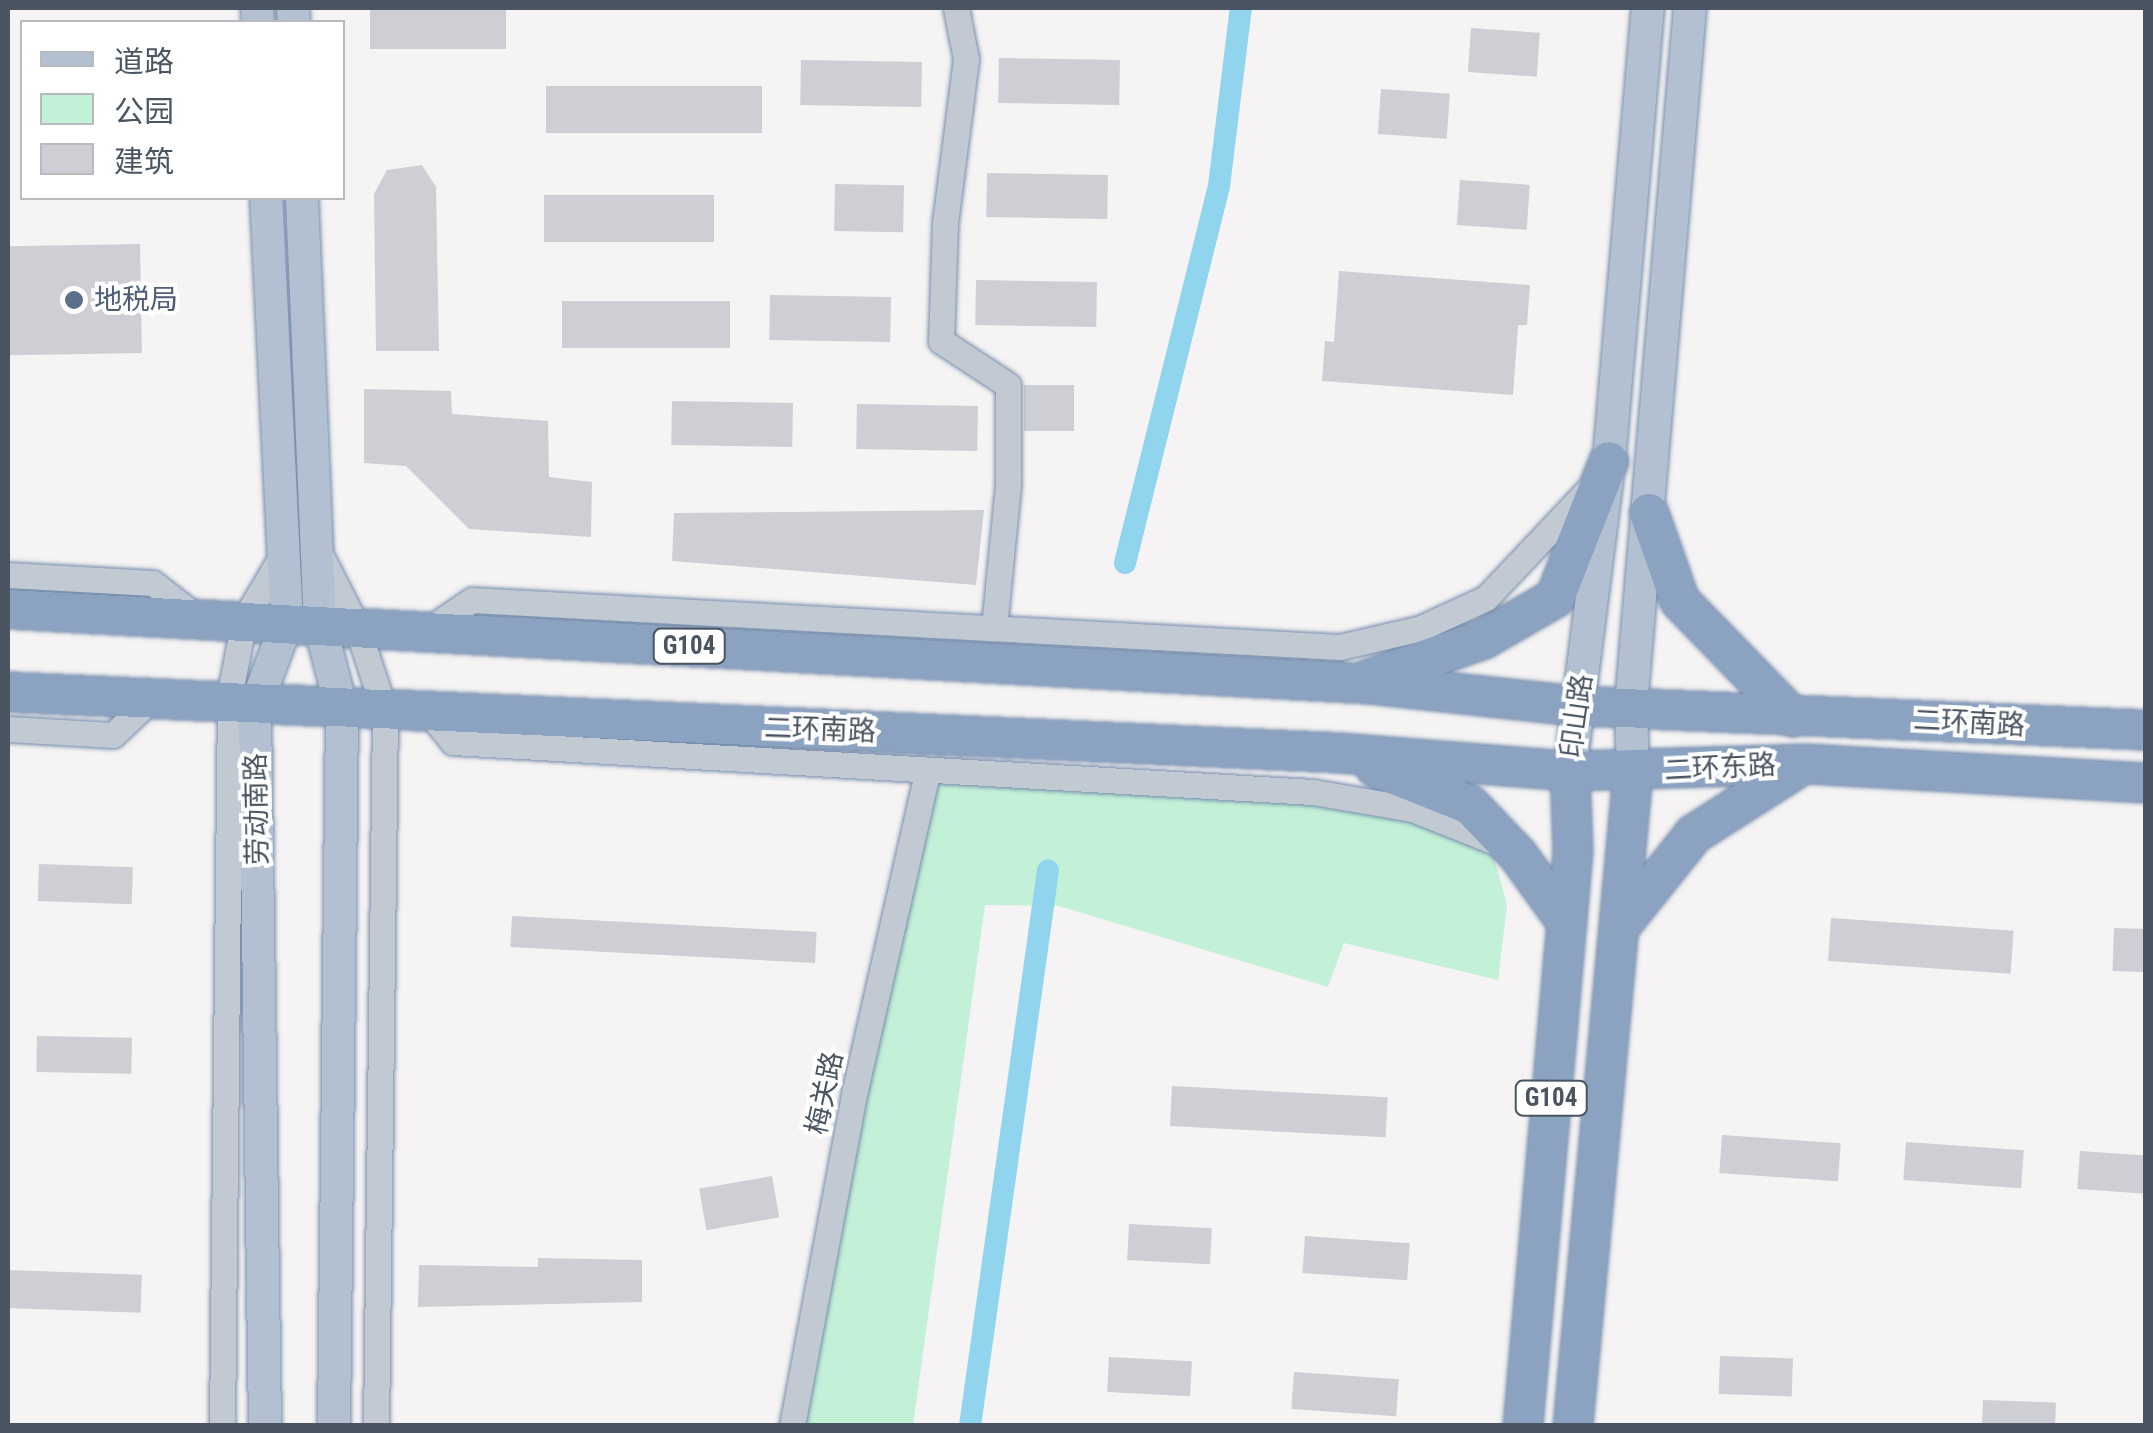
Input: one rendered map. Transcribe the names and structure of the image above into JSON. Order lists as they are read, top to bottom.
{
  "streets": {
    "highway": [
      "G104",
      "印山路",
      "二环南路",
      "二环东路"
    ],
    "main road": ["劳动南路"],
    "street": ["梅关路"]
  },
  "crossings": [
    ["G104", "印山路"],
    ["G104", "二环东路"],
    ["G104", "劳动南路"],
    ["印山路", "二环南路"],
    ["印山路", "二环东路"],
    ["二环南路", "二环东路"],
    ["二环南路", "劳动南路"]
  ],
  "places": ["地税局"],
  "legend": ["道路", "公园", "建筑"]
}
